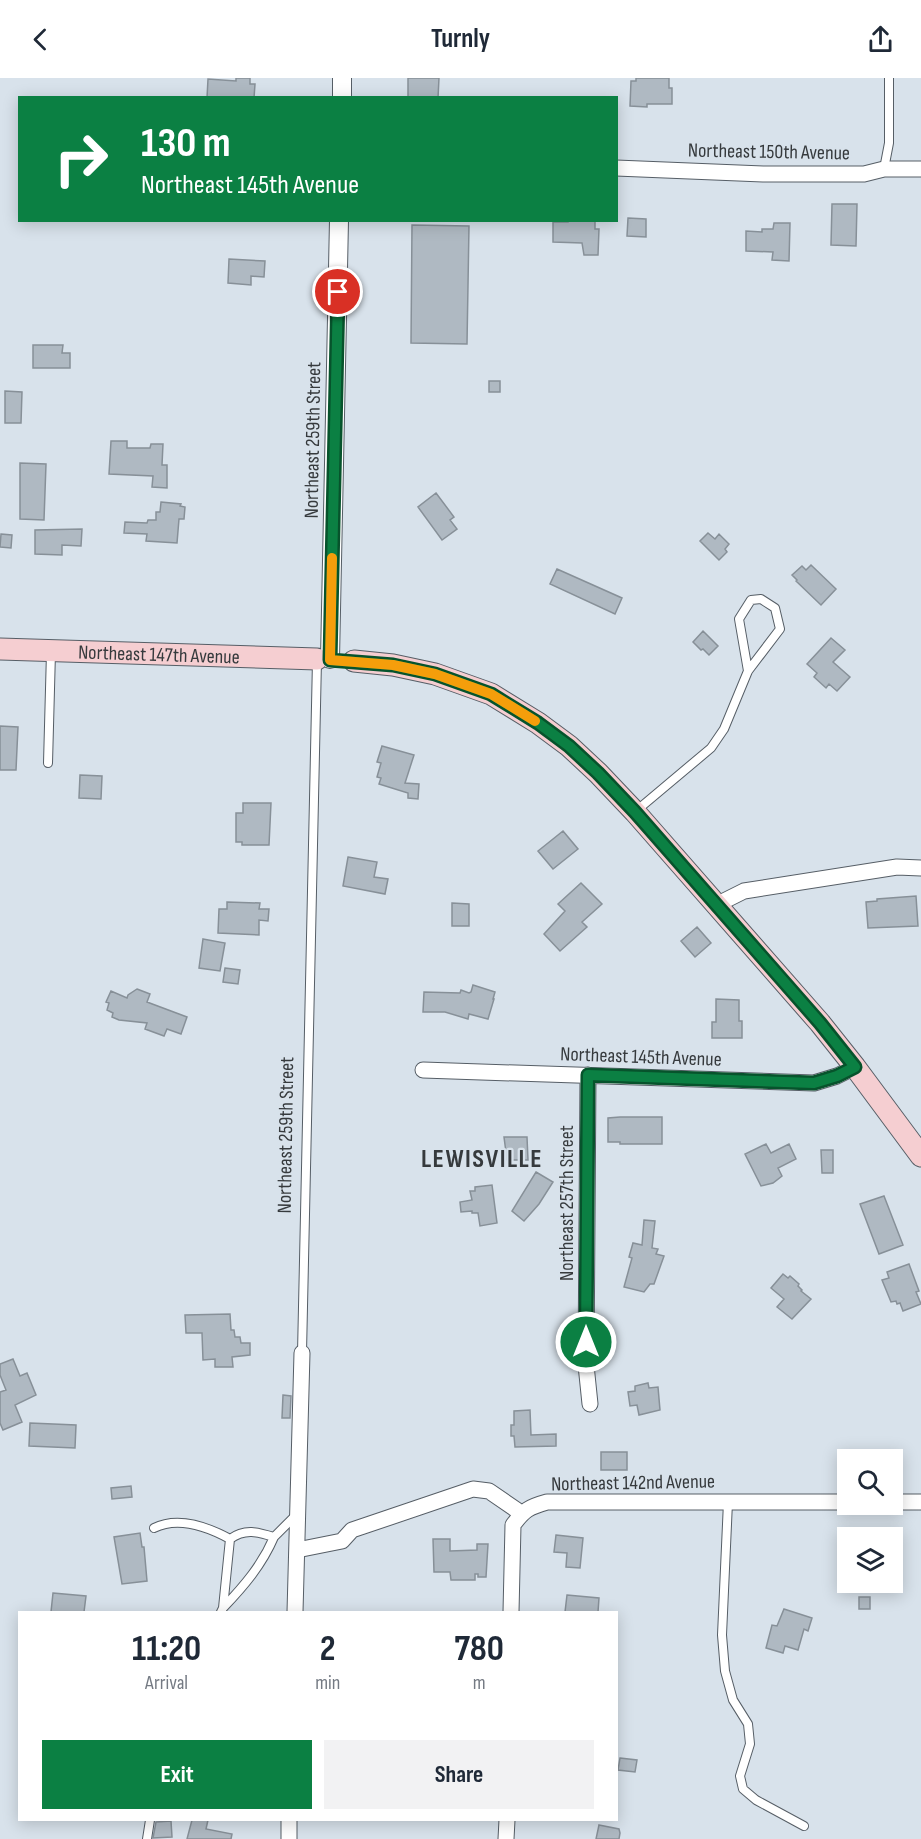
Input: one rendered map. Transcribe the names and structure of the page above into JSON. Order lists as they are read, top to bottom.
{
  "streets": {
    "main road": ["Northeast 147th Avenue"],
    "street": [
      "Northeast 150th Avenue",
      "Northeast 259th Street",
      "Northeast 145th Avenue",
      "Northeast 257th Street",
      "Northeast 142nd Avenue"
    ]
  },
  "crossings": [
    ["Northeast 259th Street", "Northeast 147th Avenue"],
    ["Northeast 145th Avenue", "Northeast 257th Street"]
  ],
  "districts": ["LEWISVILLE"],
  "page": {
    "header": "Turnly",
    "turn": ["130 m", "Northeast 145th Avenue"],
    "eta": [
      "11:20",
      "Arrival",
      "2",
      "min",
      "780",
      "m"
    ],
    "buttons": ["Exit", "Share"]
  }
}
